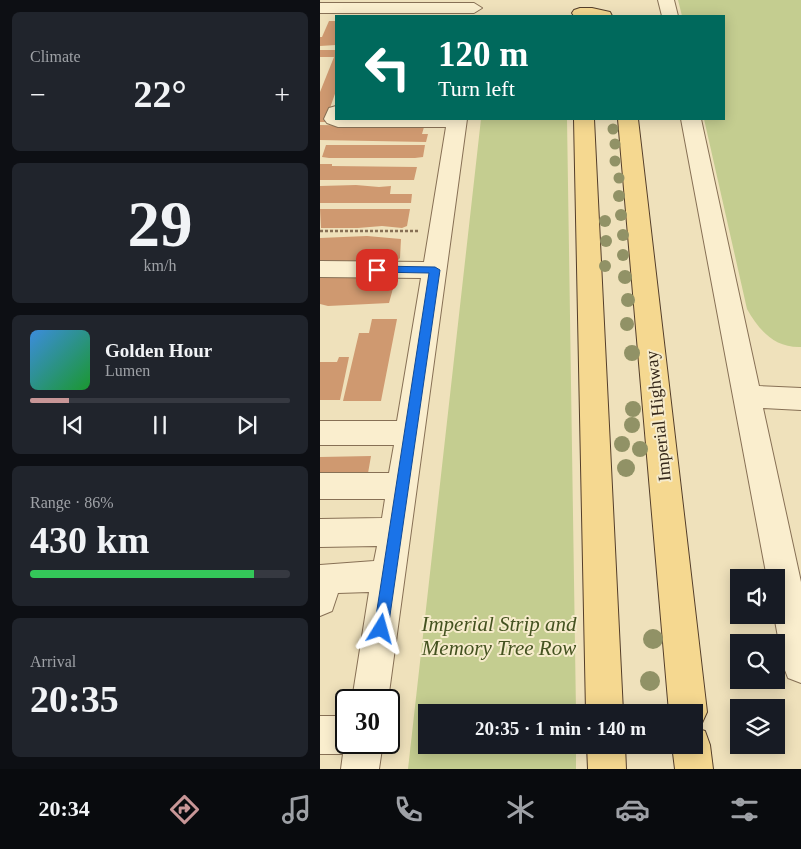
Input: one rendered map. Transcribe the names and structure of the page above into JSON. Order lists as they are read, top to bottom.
{
  "streets": {
    "main road": ["Imperial Highway"]
  },
  "parks": ["Imperial Strip and Memory Tree Row"],
  "page": {
    "tile": [
      "Climate",
      ["29", "km/h"],
      ["Range · 86%", "430 km"],
      ["Arrival", "20:35"]
    ],
    "turn": ["120 m", "Turn left"],
    "heat": ["−", "22°", "+"],
    "song": ["Golden Hour", "Lumen"],
    "limit": "30",
    "trip": "20:35 · 1 min · 140 m",
    "tabs": "20:34"
  }
}
